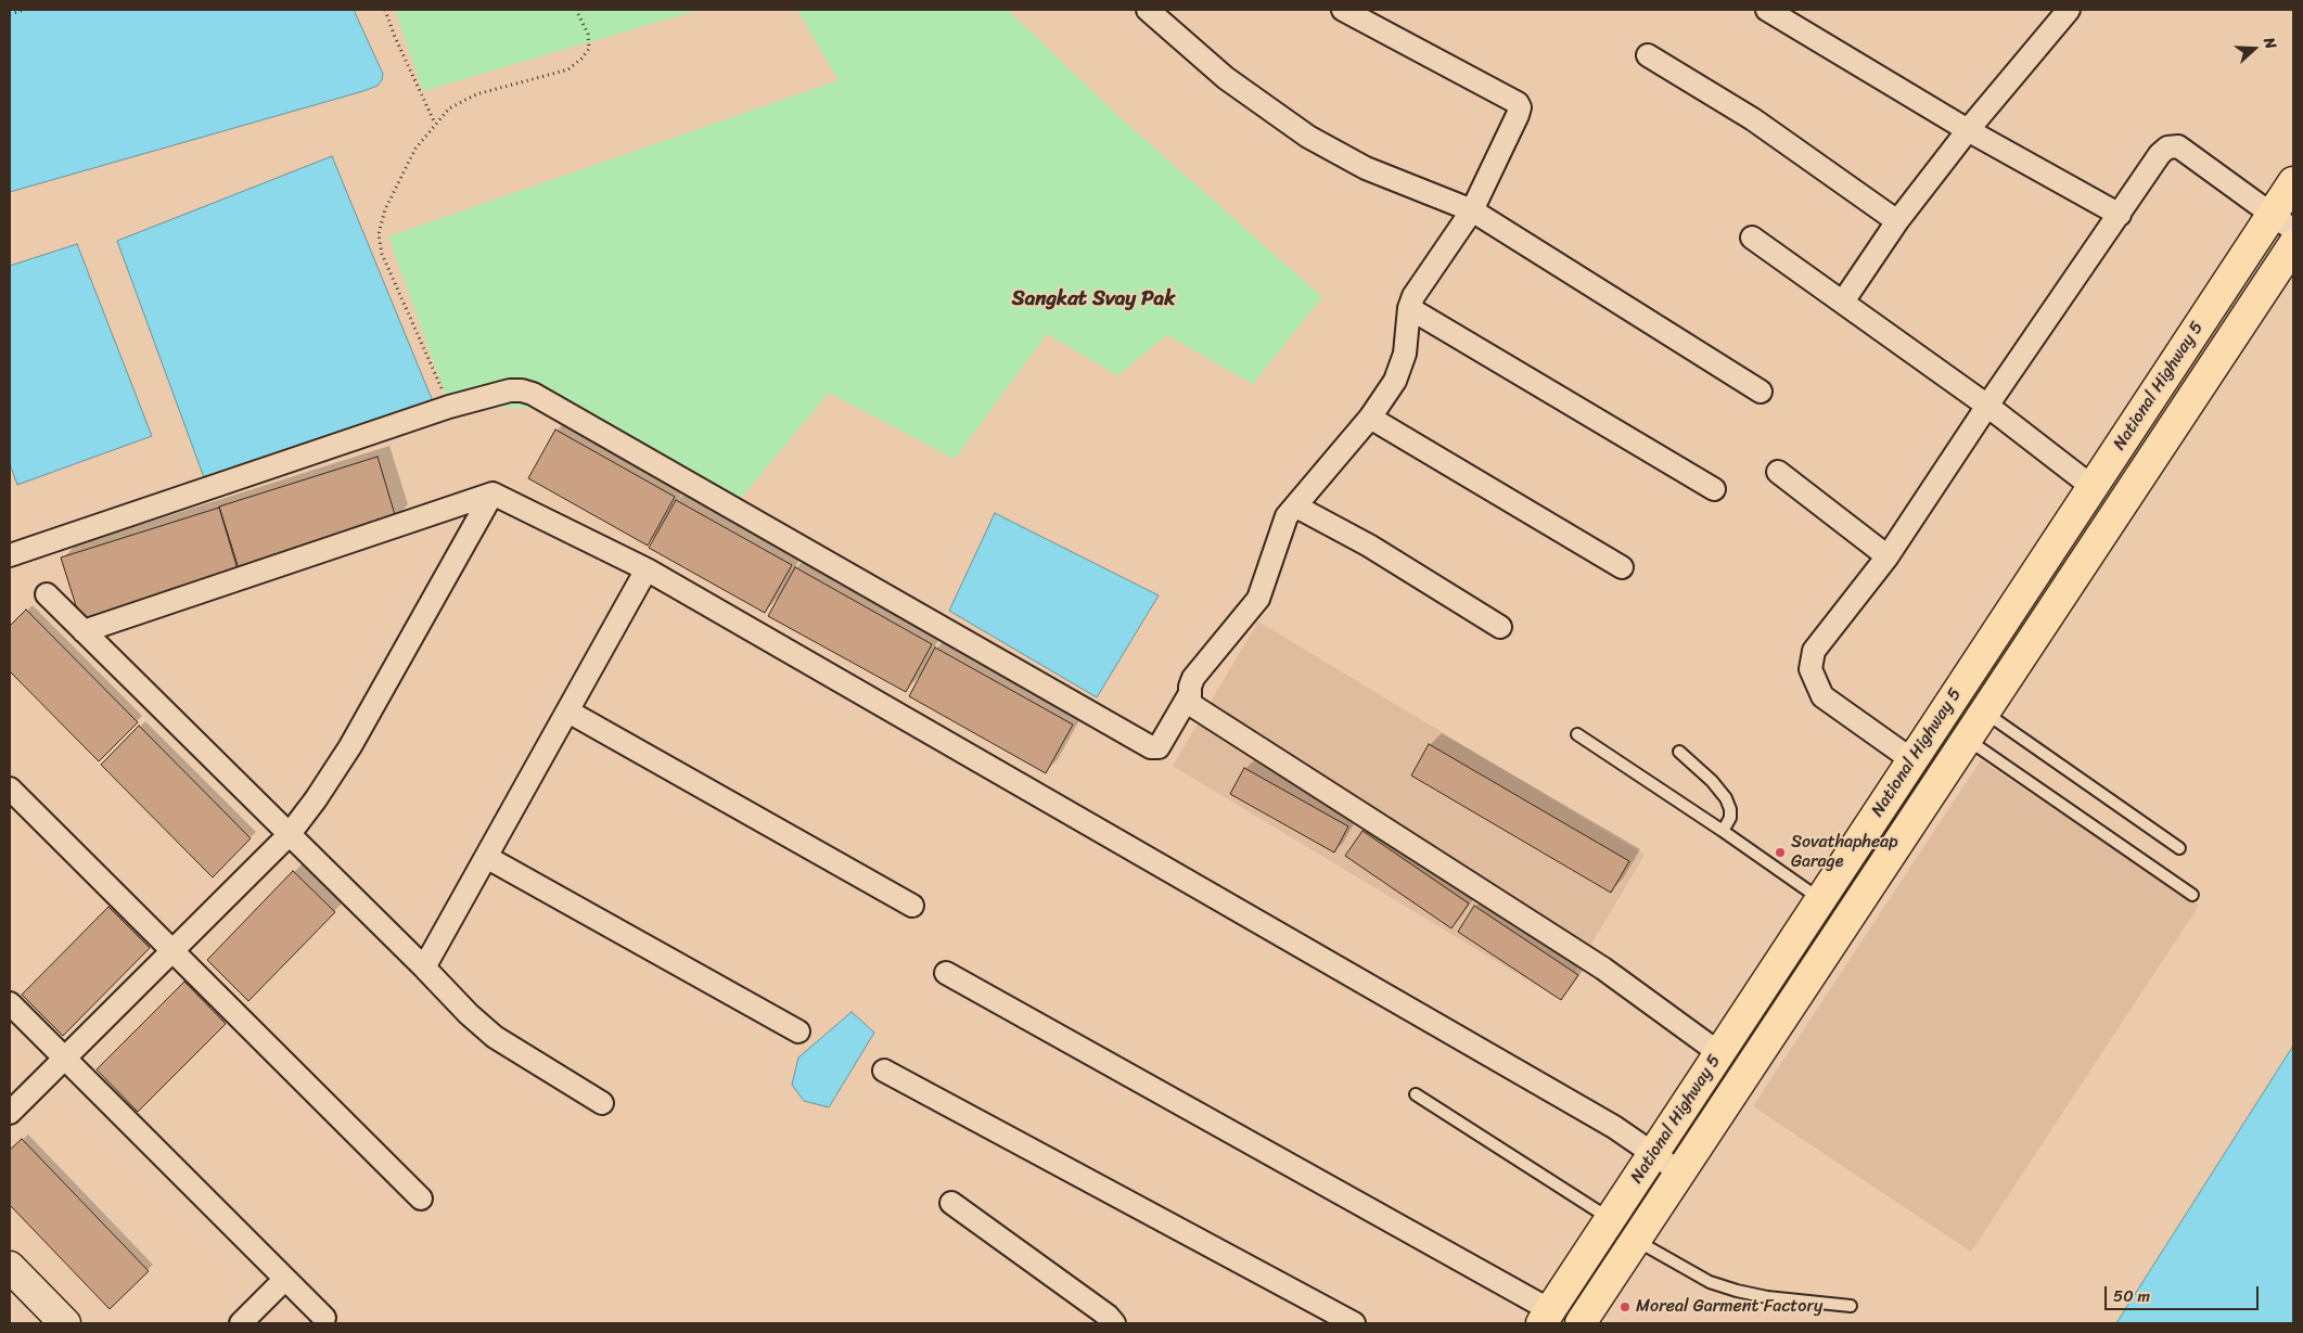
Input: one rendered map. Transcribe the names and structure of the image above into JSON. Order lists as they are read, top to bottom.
{
  "streets": {
    "highway": ["National Highway 5"]
  },
  "districts": ["Sangkat Svay Pak"],
  "places": ["Sovathapheap Garage", "Moreal Garment Factory"],
  "scale_bar": "50 m",
  "north": "right"
}
